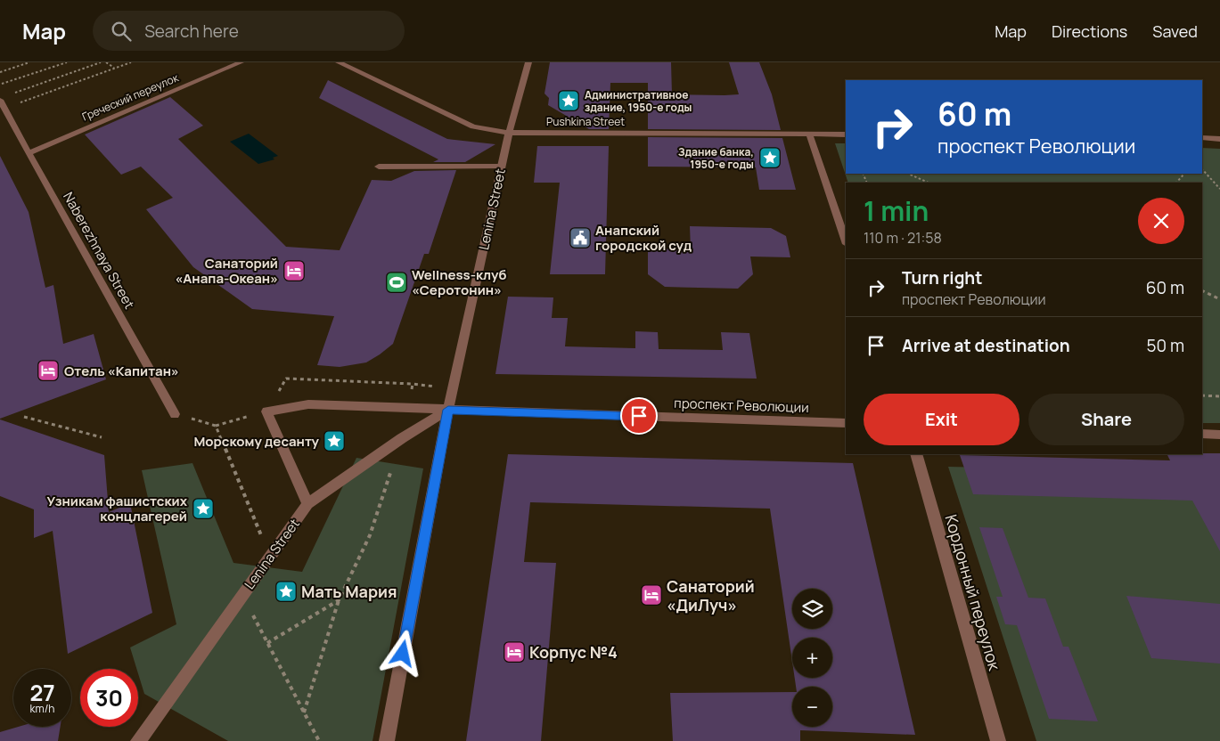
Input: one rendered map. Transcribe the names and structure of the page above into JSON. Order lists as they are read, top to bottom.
{
  "streets": {
    "street": [
      "Греческий переулок",
      "Pushkina Street",
      "Lenina Street",
      "Naberezhnaya Street",
      "проспект Революции",
      "Кордонный переулок"
    ]
  },
  "crossings": [
    ["Греческий переулок", "Naberezhnaya Street"],
    ["Pushkina Street", "Lenina Street"],
    ["Lenina Street", "проспект Революции"]
  ],
  "places": {
    "place": [
      "Административное здание, 1950-е годы",
      "Здание банка, 1950-е годы",
      "Морскому десанту",
      "Узникам фашистских концлагерей",
      "Мать Мария"
    ],
    "public building": ["Анапский городской суд"],
    "hotel": [
      "Санаторий «Анапа-Океан»",
      "Отель «Капитан»",
      "Санаторий «ДиЛуч»",
      "Корпус №4"
    ],
    "sports": ["Wellness-клуб «Серотонин»"]
  },
  "page": {
    "header": "Map",
    "search": "Search here",
    "nav": ["Map", "Directions", "Saved"],
    "turn": ["60 m", "проспект Революции"],
    "heading": ["1 min", "110 m · 21:58"],
    "list": [
      {
        "name": "Turn right",
        "note": "проспект Революции",
        "value": "60 m"
      },
      {
        "name": "Arrive at destination",
        "value": "50 m"
      }
    ],
    "buttons": ["Exit", "Share"],
    "map_buttons": ["+", "−"],
    "speed": "27 km/h",
    "limit": "30"
  }
}
